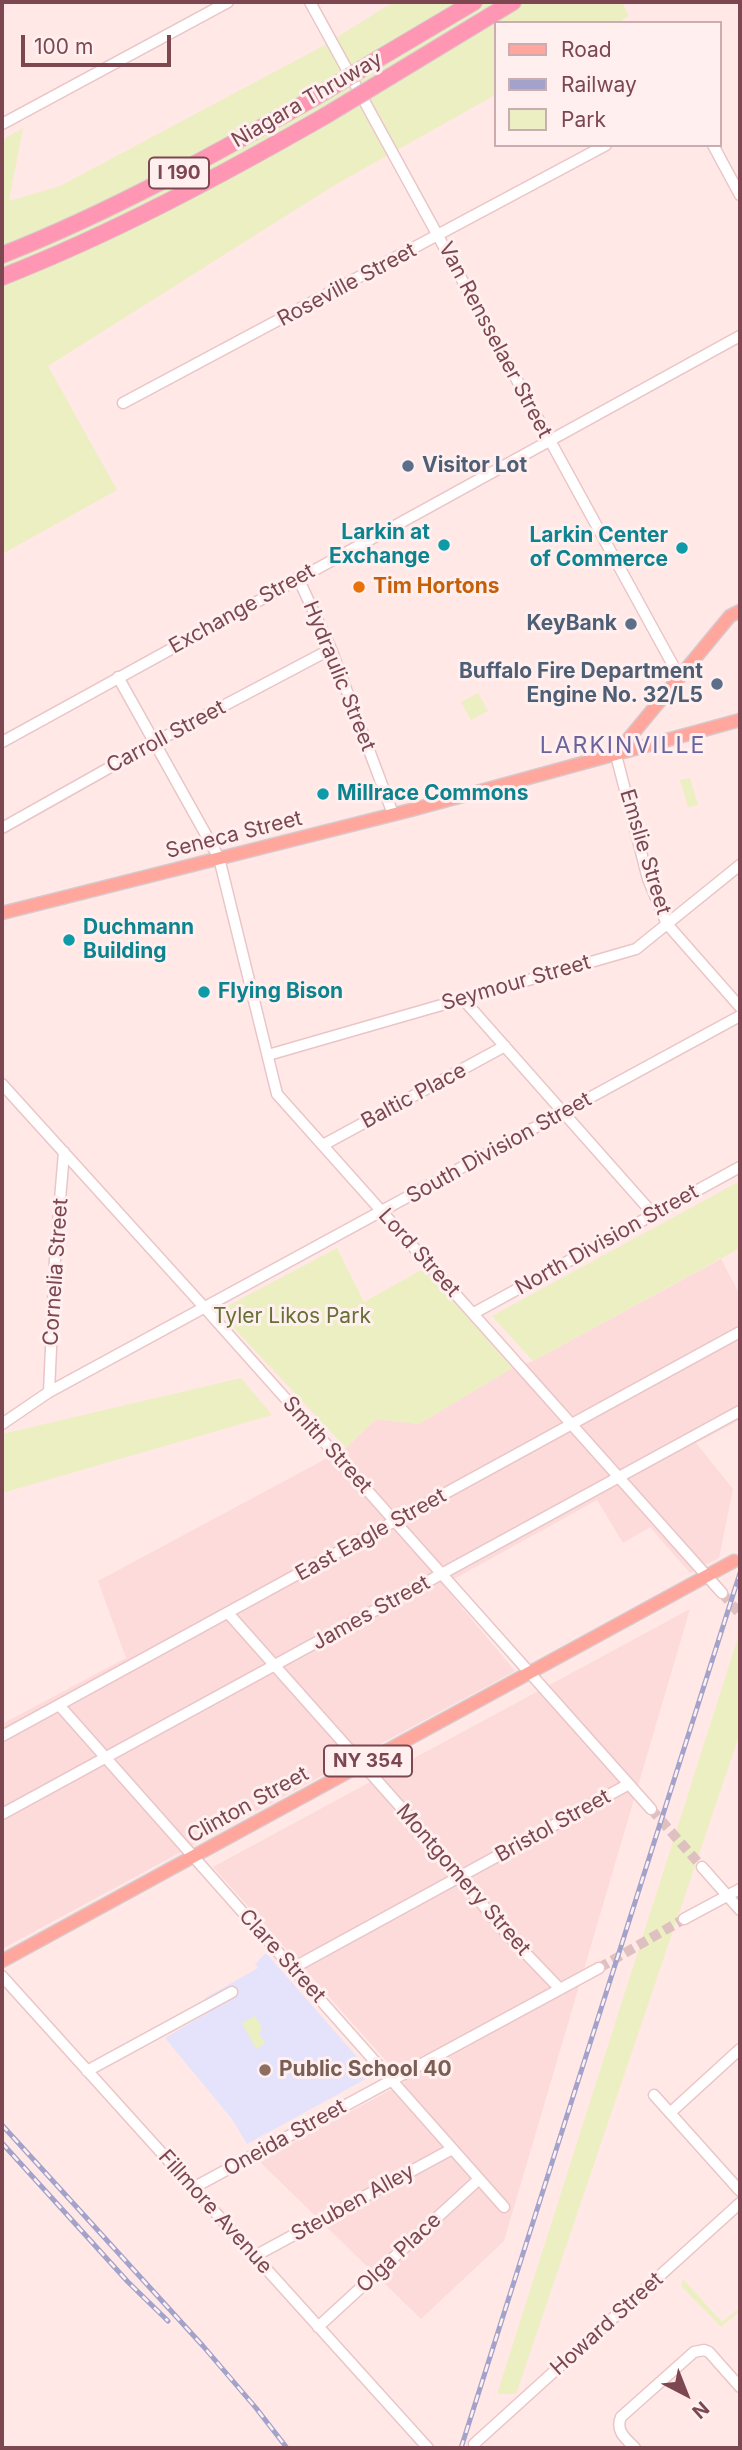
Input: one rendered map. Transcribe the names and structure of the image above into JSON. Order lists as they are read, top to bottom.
{
  "streets": {
    "highway": ["Niagara Thruway", "I 190"],
    "main road": ["Seneca Street", "NY 354", "Clinton Street"],
    "street": [
      "Roseville Street",
      "Van Rensselaer Street",
      "Exchange Street",
      "Hydraulic Street",
      "Carroll Street",
      "Emslie Street",
      "Seymour Street",
      "Baltic Place",
      "South Division Street",
      "North Division Street",
      "Lord Street",
      "Cornelia Street",
      "Smith Street",
      "East Eagle Street",
      "James Street",
      "Bristol Street",
      "Montgomery Street",
      "Clare Street",
      "Oneida Street",
      "Steuben Alley",
      "Fillmore Avenue",
      "Olga Place",
      "Howard Street"
    ]
  },
  "crossings": [
    ["Roseville Street", "Van Rensselaer Street"],
    ["Van Rensselaer Street", "Exchange Street"],
    ["Exchange Street", "Hydraulic Street"],
    ["Exchange Street", "Lord Street"],
    ["Hydraulic Street", "Carroll Street"],
    ["Hydraulic Street", "Seneca Street"],
    ["Carroll Street", "Lord Street"],
    ["Seneca Street", "Emslie Street"],
    ["Seneca Street", "Lord Street"],
    ["Emslie Street", "Seymour Street"],
    ["Seymour Street", "Lord Street"],
    ["Baltic Place", "Lord Street"],
    ["South Division Street", "Lord Street"],
    ["South Division Street", "Cornelia Street"],
    ["South Division Street", "Smith Street"],
    ["North Division Street", "Lord Street"],
    ["Lord Street", "East Eagle Street"],
    ["Lord Street", "James Street"],
    ["Lord Street", "Clinton Street"],
    ["Cornelia Street", "Smith Street"],
    ["Smith Street", "East Eagle Street"],
    ["Smith Street", "James Street"],
    ["Smith Street", "Clinton Street"],
    ["Smith Street", "Bristol Street"],
    ["East Eagle Street", "Montgomery Street"],
    ["East Eagle Street", "Clare Street"],
    ["James Street", "Montgomery Street"],
    ["James Street", "Clare Street"],
    ["Clinton Street", "Montgomery Street"],
    ["Clinton Street", "Clare Street"],
    ["Bristol Street", "Montgomery Street"],
    ["Bristol Street", "Clare Street"],
    ["Montgomery Street", "Oneida Street"],
    ["Clare Street", "Oneida Street"],
    ["Clare Street", "Steuben Alley"],
    ["Clare Street", "Olga Place"],
    ["Oneida Street", "Fillmore Avenue"],
    ["Steuben Alley", "Fillmore Avenue"],
    ["Fillmore Avenue", "Olga Place"]
  ],
  "districts": ["LARKINVILLE"],
  "parks": ["Tyler Likos Park"],
  "places": [
    "Visitor Lot",
    "Larkin at Exchange",
    "Larkin Center of Commerce",
    "Tim Hortons",
    "KeyBank",
    "Buffalo Fire Department Engine No. 32/L5",
    "Millrace Commons",
    "Duchmann Building",
    "Flying Bison",
    "Public School 40"
  ],
  "legend": ["Road", "Railway", "Park"],
  "scale_bar": "100 m",
  "north": "bottom right"
}
